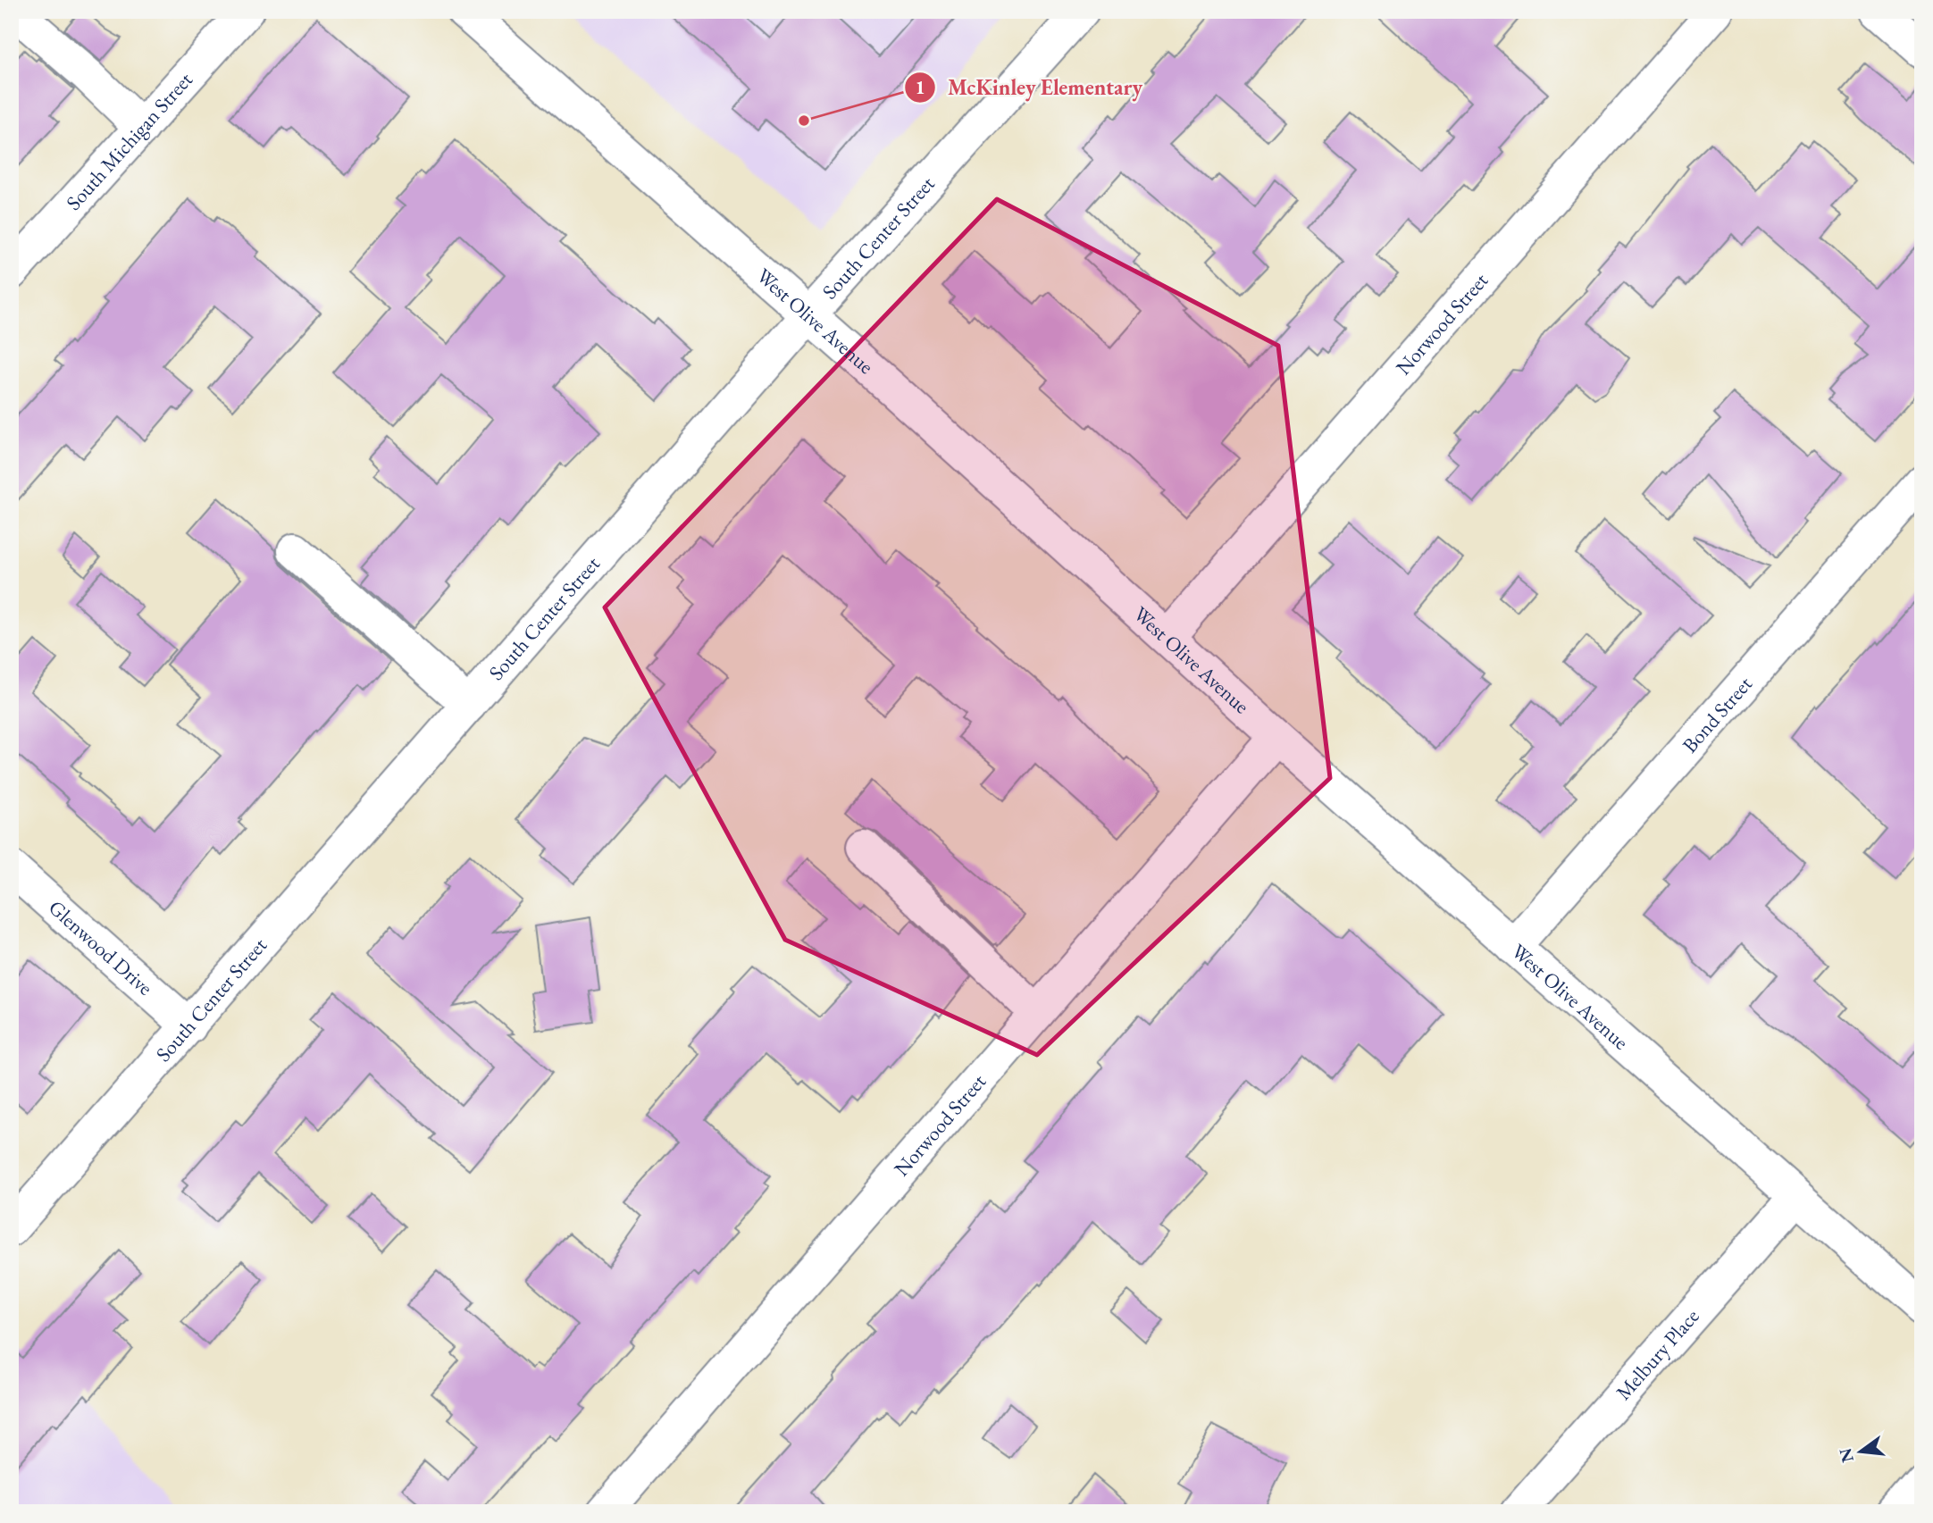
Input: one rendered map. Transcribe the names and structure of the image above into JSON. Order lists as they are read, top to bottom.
{
  "streets": {
    "street": [
      "South Michigan Street",
      "South Center Street",
      "West Olive Avenue",
      "Norwood Street",
      "Bond Street",
      "Glenwood Drive",
      "Melbury Place"
    ]
  },
  "crossings": [
    ["South Center Street", "West Olive Avenue"],
    ["South Center Street", "Glenwood Drive"],
    ["West Olive Avenue", "Norwood Street"],
    ["West Olive Avenue", "Bond Street"],
    ["West Olive Avenue", "Melbury Place"]
  ],
  "places": ["McKinley Elementary"],
  "north": "left"
}
